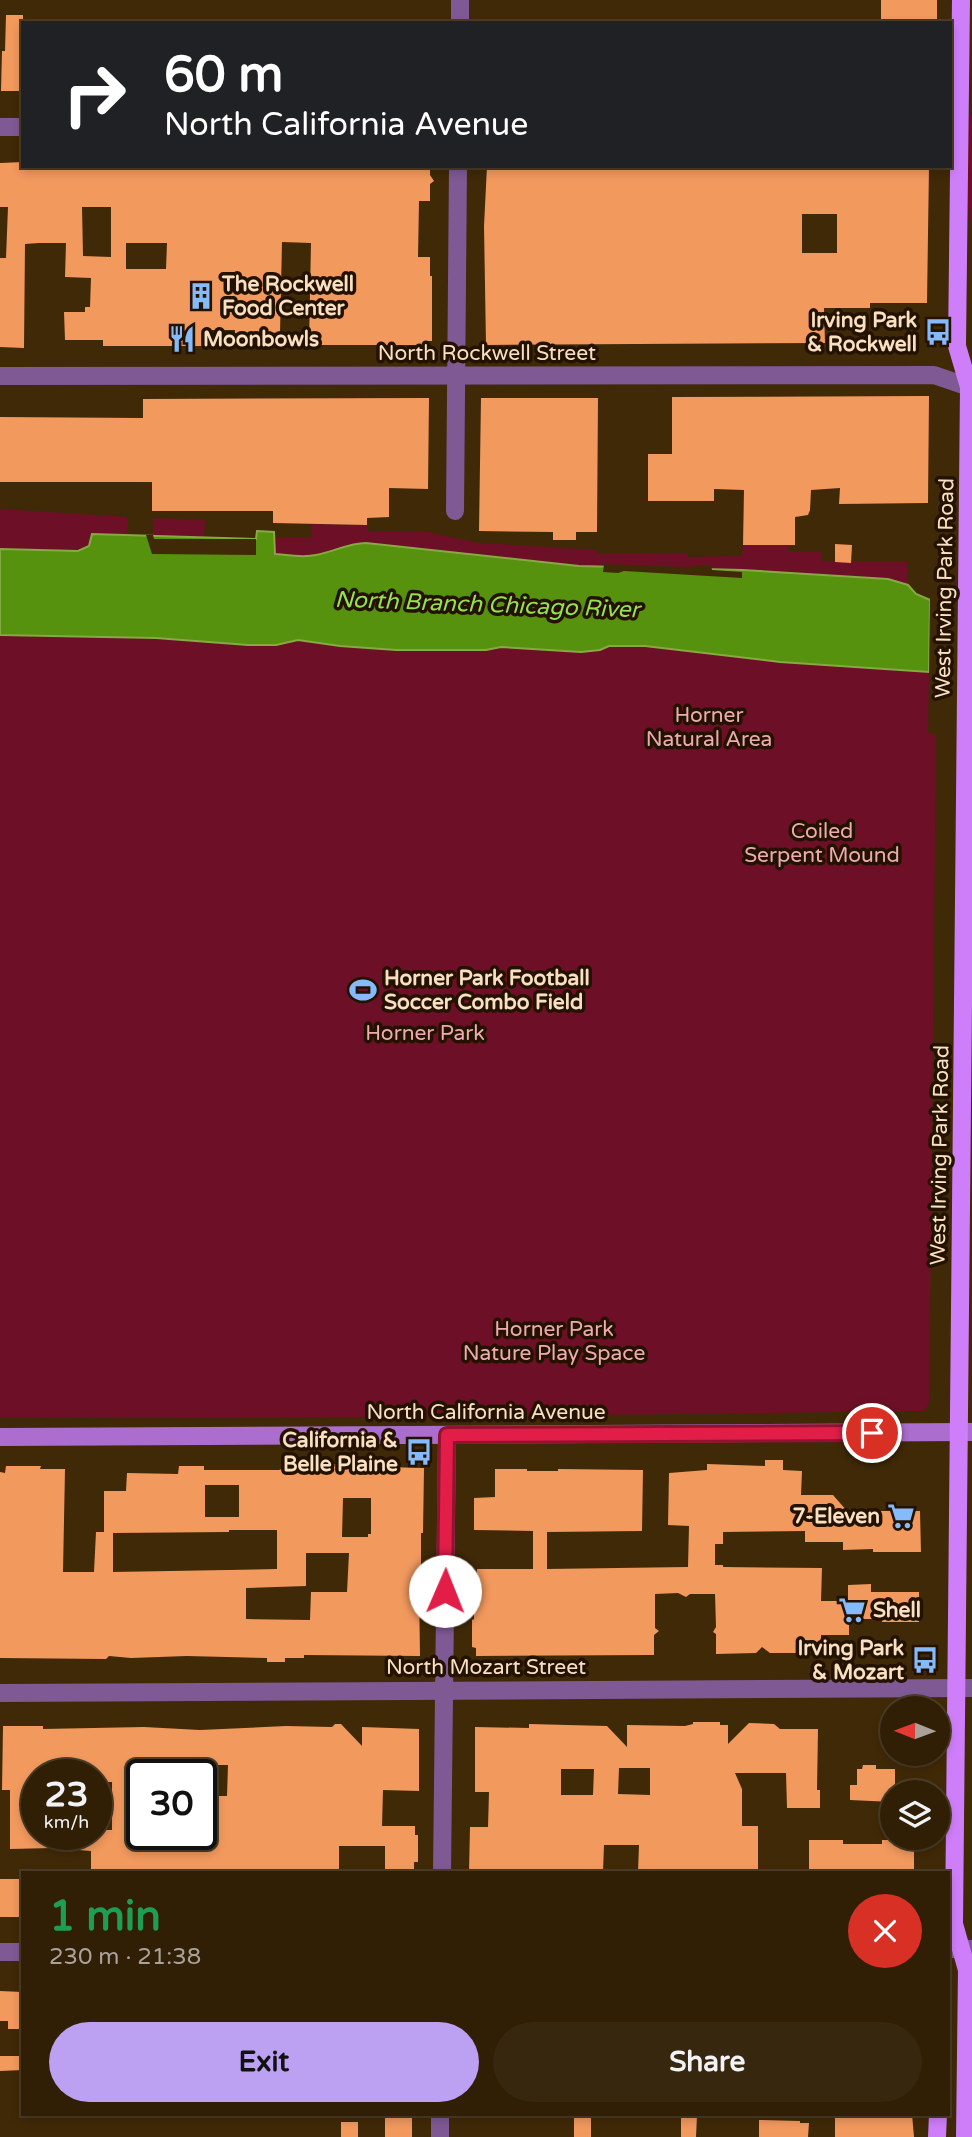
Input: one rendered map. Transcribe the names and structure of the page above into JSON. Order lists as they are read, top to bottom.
{
  "streets": {
    "main road": ["West Irving Park Road"],
    "street": ["North Rockwell Street", "North California Avenue", "North Mozart Street"]
  },
  "crossings": [
    ["North Rockwell Street", "West Irving Park Road"],
    ["West Irving Park Road", "North California Avenue"],
    ["West Irving Park Road", "North Mozart Street"]
  ],
  "water": ["North Branch Chicago River"],
  "parks": [
    "Horner Natural Area",
    "Coiled Serpent Mound",
    "Horner Park",
    "Horner Park Nature Play Space"
  ],
  "places": {
    "building": ["The Rockwell Food Center"],
    "bus stop": ["Irving Park & Rockwell", "California & Belle Plaine", "Irving Park & Mozart"],
    "restaurant": ["Moonbowls"],
    "sports": ["Horner Park Football Soccer Combo Field"],
    "supermarket": ["7-Eleven", "Shell"]
  },
  "north": "left",
  "page": {
    "turn": ["60 m", "North California Avenue"],
    "speed": "23 km/h",
    "limit": "30",
    "heading": ["1 min", "230 m · 21:38"],
    "buttons": ["Exit", "Share"]
  }
}
